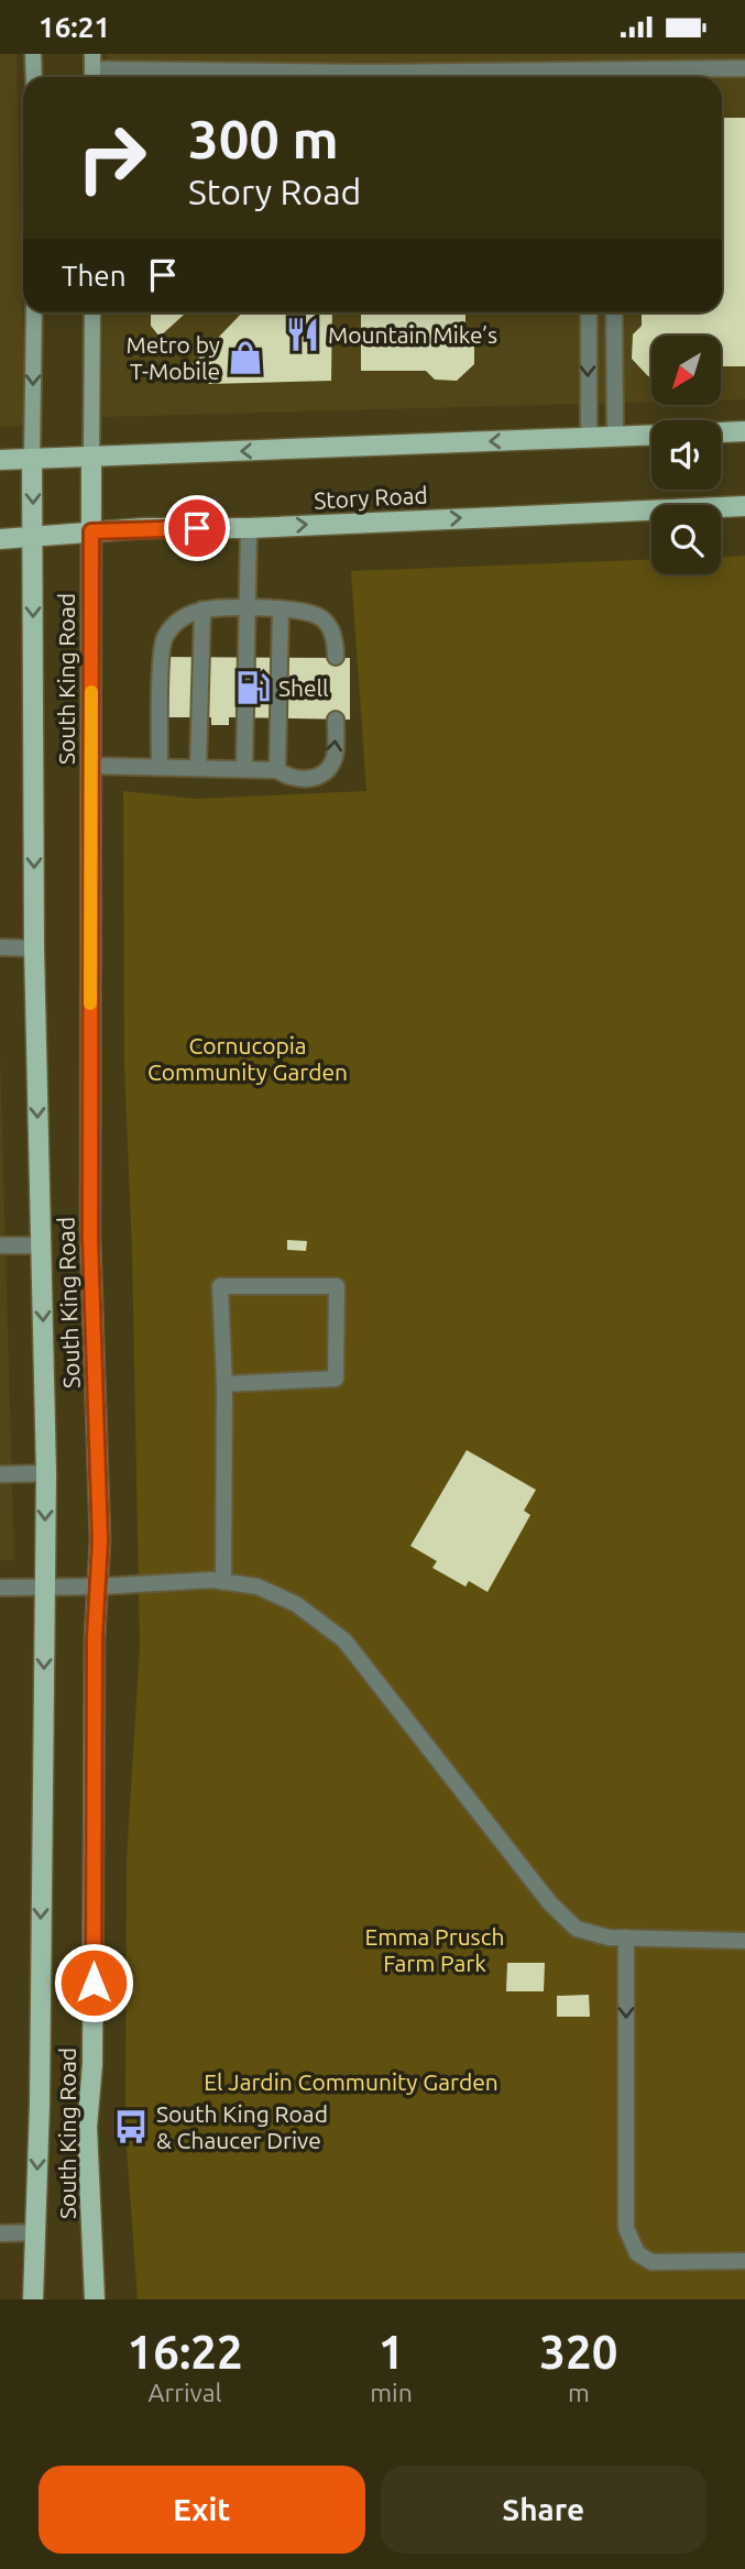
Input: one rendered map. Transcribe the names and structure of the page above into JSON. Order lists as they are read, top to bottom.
{
  "streets": {
    "main road": ["Story Road", "South King Road"]
  },
  "crossings": [
    ["Story Road", "South King Road"]
  ],
  "parks": ["Cornucopia Community Garden", "Emma Prusch Farm Park", "El Jardin Community Garden"],
  "places": {
    "restaurant": ["Mountain Mike’s"],
    "shop": ["Metro by T-Mobile"],
    "fuel station": ["Shell"],
    "bus stop": ["South King Road & Chaucer Drive"]
  },
  "north": "bottom left",
  "page": {
    "status": "16:21",
    "turn": ["300 m", "Story Road"],
    "then": "Then",
    "eta": [
      "16:22",
      "Arrival",
      "1",
      "min",
      "320",
      "m"
    ],
    "buttons": ["Exit", "Share"]
  }
}
